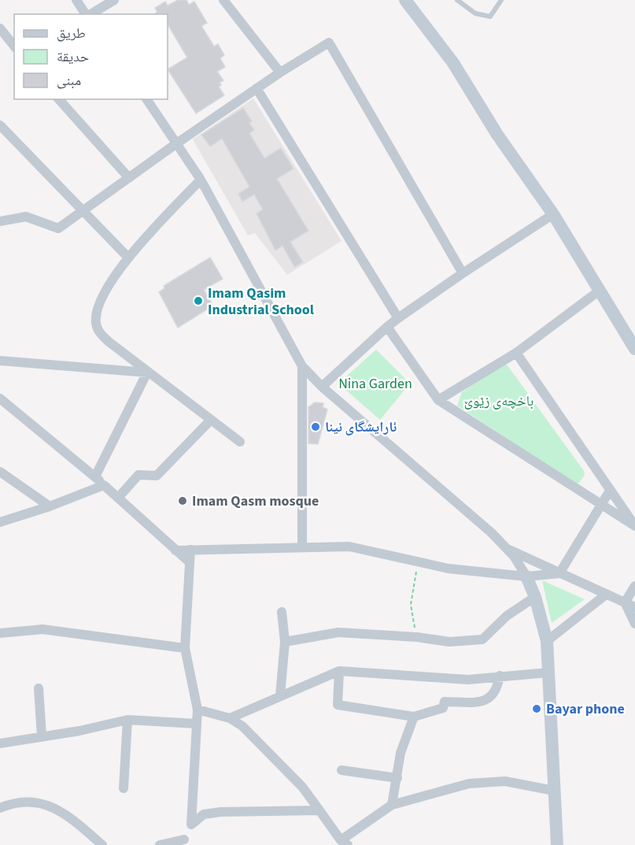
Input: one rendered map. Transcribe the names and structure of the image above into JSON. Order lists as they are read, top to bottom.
{
  "parks": ["Nina Garden", "باخچەی زێوێ"],
  "places": [
    "Imam Qasim Industrial School",
    "ئارایشگای نینا",
    "Imam Qasm mosque",
    "Bayar phone"
  ],
  "legend": ["طريق", "حديقة", "مبنى"]
}
